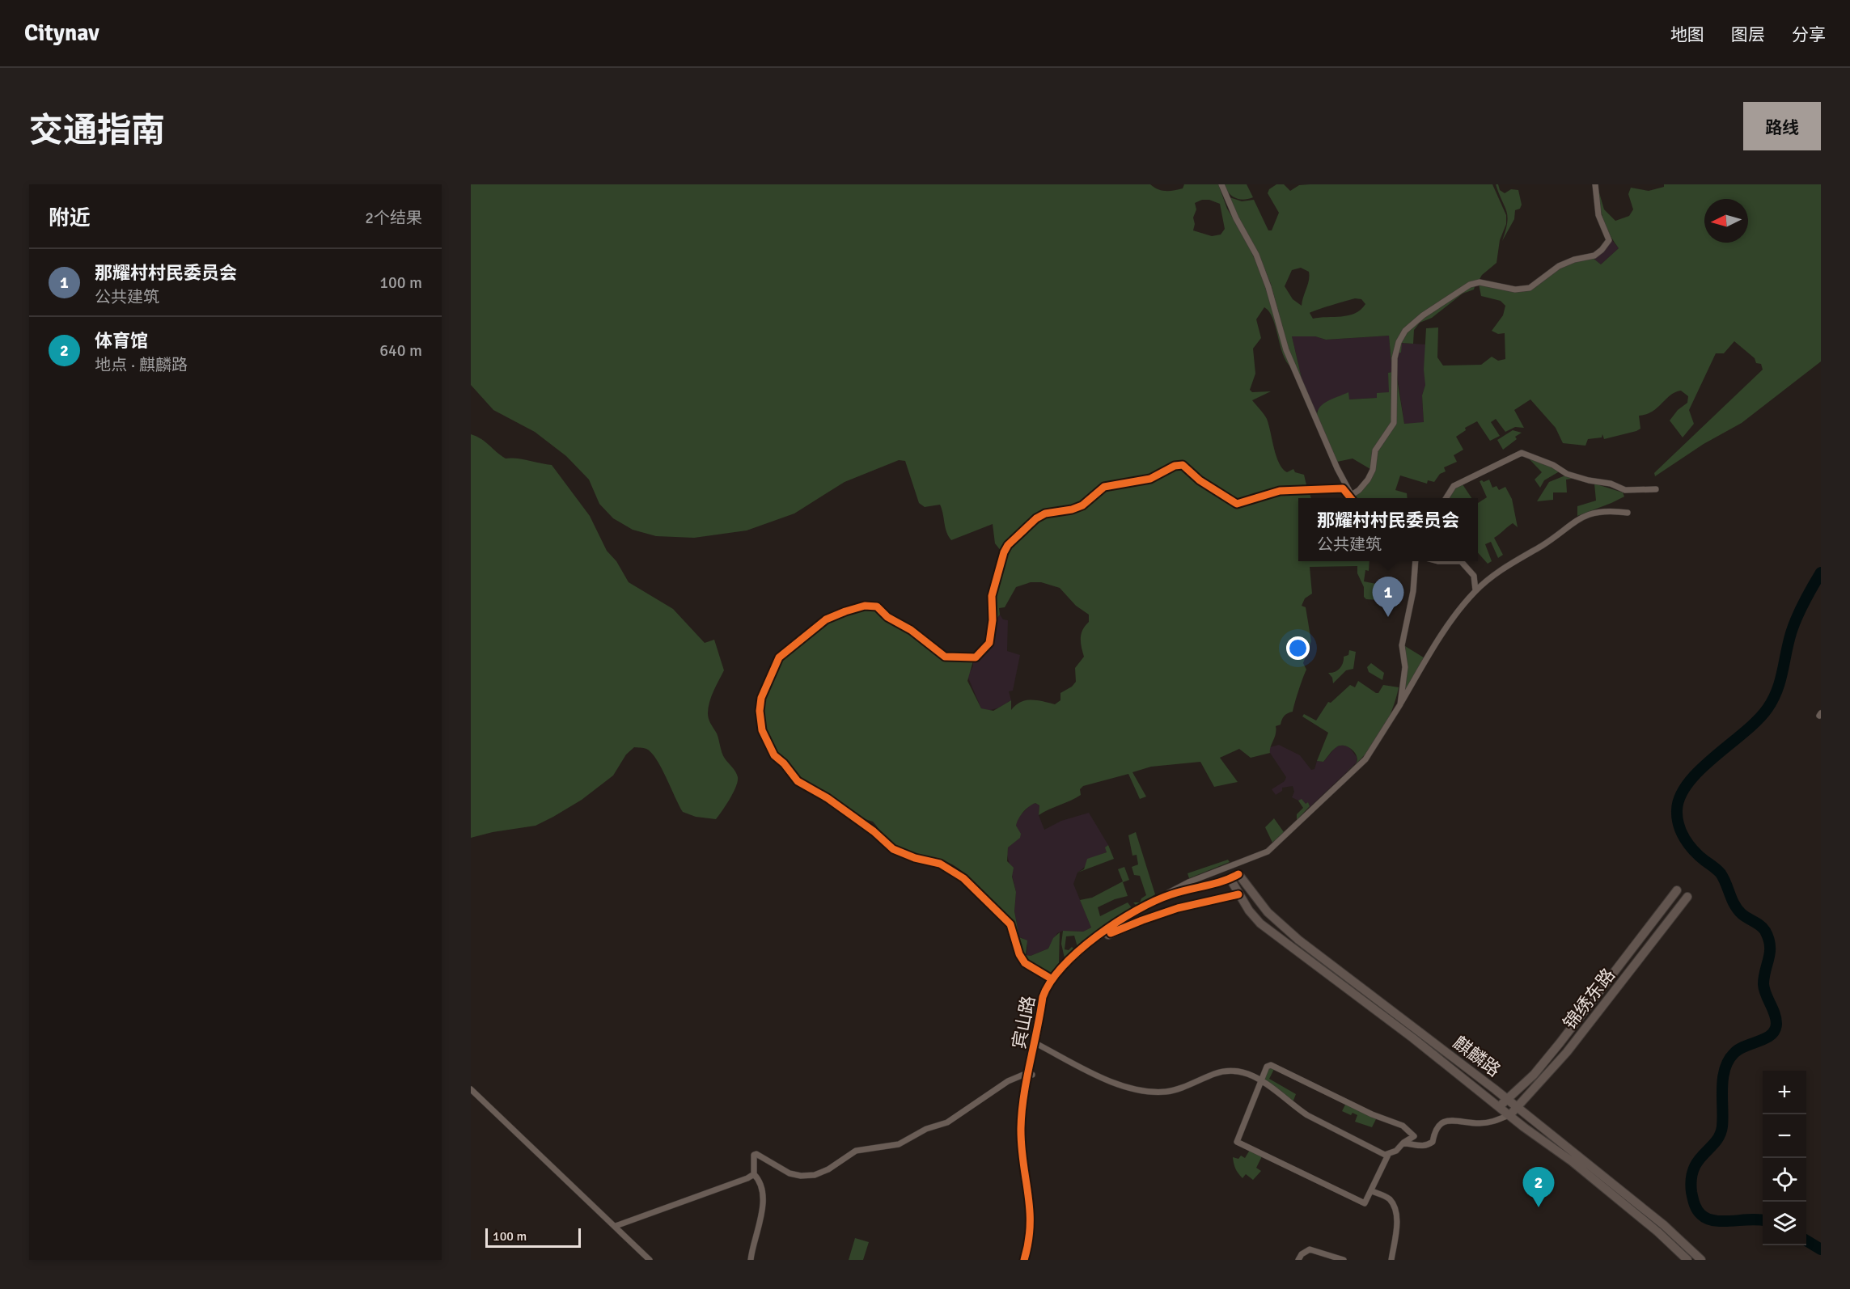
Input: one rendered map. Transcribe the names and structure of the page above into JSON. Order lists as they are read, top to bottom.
{
  "streets": {
    "main road": ["锦绣东路", "宾山路", "麒麟路"]
  },
  "crossings": [
    ["锦绣东路", "麒麟路"],
    ["宾山路", "麒麟路"]
  ],
  "scale_bar": "100 m",
  "north": "left",
  "page": {
    "header": "Citynav",
    "nav": ["地图", "图层", "分享"],
    "title": "交通指南",
    "buttons": "路线",
    "heading": ["附近", "2个结果"],
    "list": [
      {
        "mark": "1",
        "name": "那耀村村民委员会",
        "note": "公共建筑",
        "value": "100 m"
      },
      {
        "mark": "2",
        "name": "体育馆",
        "note": "地点 · 麒麟路",
        "value": "640 m"
      }
    ],
    "popup": ["那耀村村民委员会", "公共建筑"],
    "pins": ["1", "2"],
    "map_buttons": ["+", "−"],
    "scale": "100 m"
  }
}
